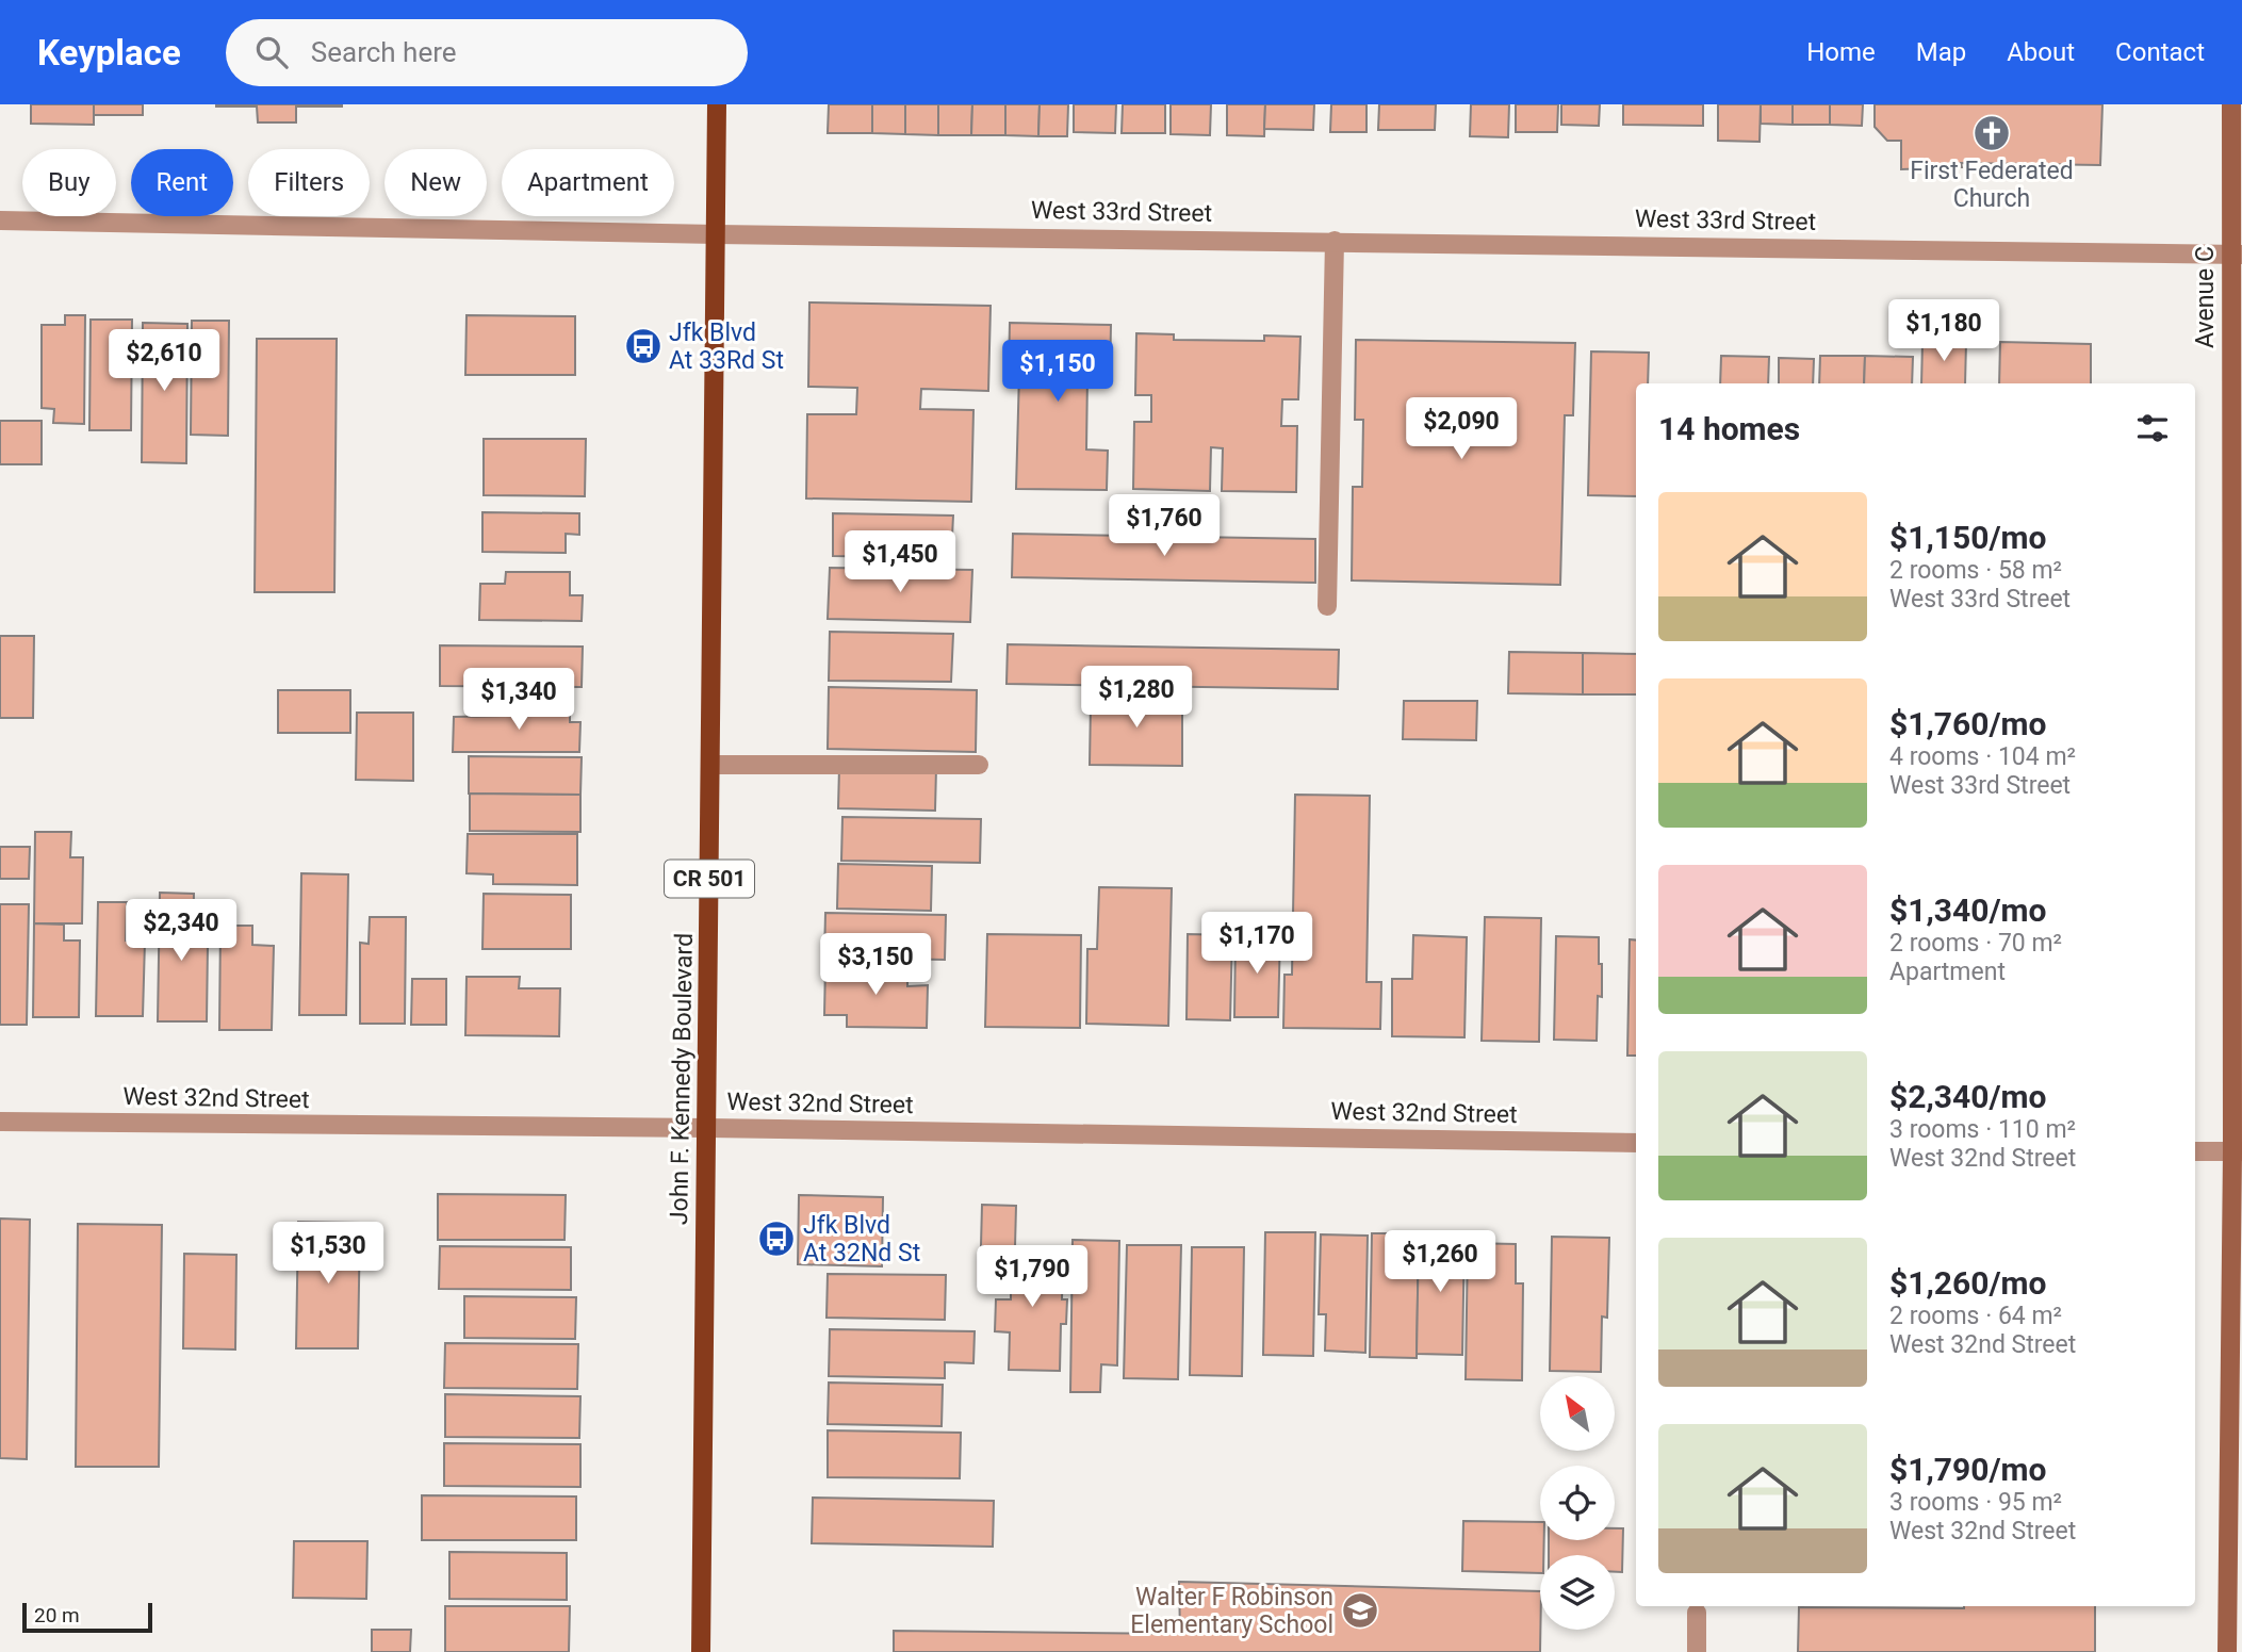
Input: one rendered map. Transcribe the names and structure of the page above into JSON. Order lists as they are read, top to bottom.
{
  "streets": {
    "main road": ["Avenue C", "CR 501", "John F. Kennedy Boulevard"],
    "street": ["West 33rd Street", "West 32nd Street"]
  },
  "crossings": [
    ["West 33rd Street", "Avenue C"],
    ["West 33rd Street", "John F. Kennedy Boulevard"],
    ["John F. Kennedy Boulevard", "West 32nd Street"]
  ],
  "places": {
    "church": ["First Federated Church"],
    "bus stop": ["Jfk Blvd At 33Rd St", "Jfk Blvd At 32Nd St"],
    "school or university": ["Walter F Robinson Elementary School"]
  },
  "scale_bar": "20 m",
  "north": "top left",
  "page": {
    "header": "Keyplace",
    "search": "Search here",
    "nav": [
      "Home",
      "Map",
      "About",
      "Contact"
    ],
    "chip": [
      "Buy",
      "Rent",
      "Filters",
      "New",
      "Apartment"
    ],
    "price": [
      "$1,180",
      "$2,610",
      "$1,150",
      "$2,090",
      "$1,760",
      "$1,450",
      "$1,280",
      "$1,340",
      "$2,340",
      "$1,170",
      "$3,150",
      "$1,530",
      "$1,260",
      "$1,790"
    ],
    "heading": "14 homes",
    "list": [
      {
        "name": "$1,150/mo",
        "note": "2 rooms · 58 m² · West 33rd Street"
      },
      {
        "name": "$1,760/mo",
        "note": "4 rooms · 104 m² · West 33rd Street"
      },
      {
        "name": "$1,340/mo",
        "note": "2 rooms · 70 m² · Apartment"
      },
      {
        "name": "$2,340/mo",
        "note": "3 rooms · 110 m² · West 32nd Street"
      },
      {
        "name": "$1,260/mo",
        "note": "2 rooms · 64 m² · West 32nd Street"
      },
      {
        "name": "$1,790/mo",
        "note": "3 rooms · 95 m² · West 32nd Street"
      }
    ],
    "scale": "20 m"
  }
}
